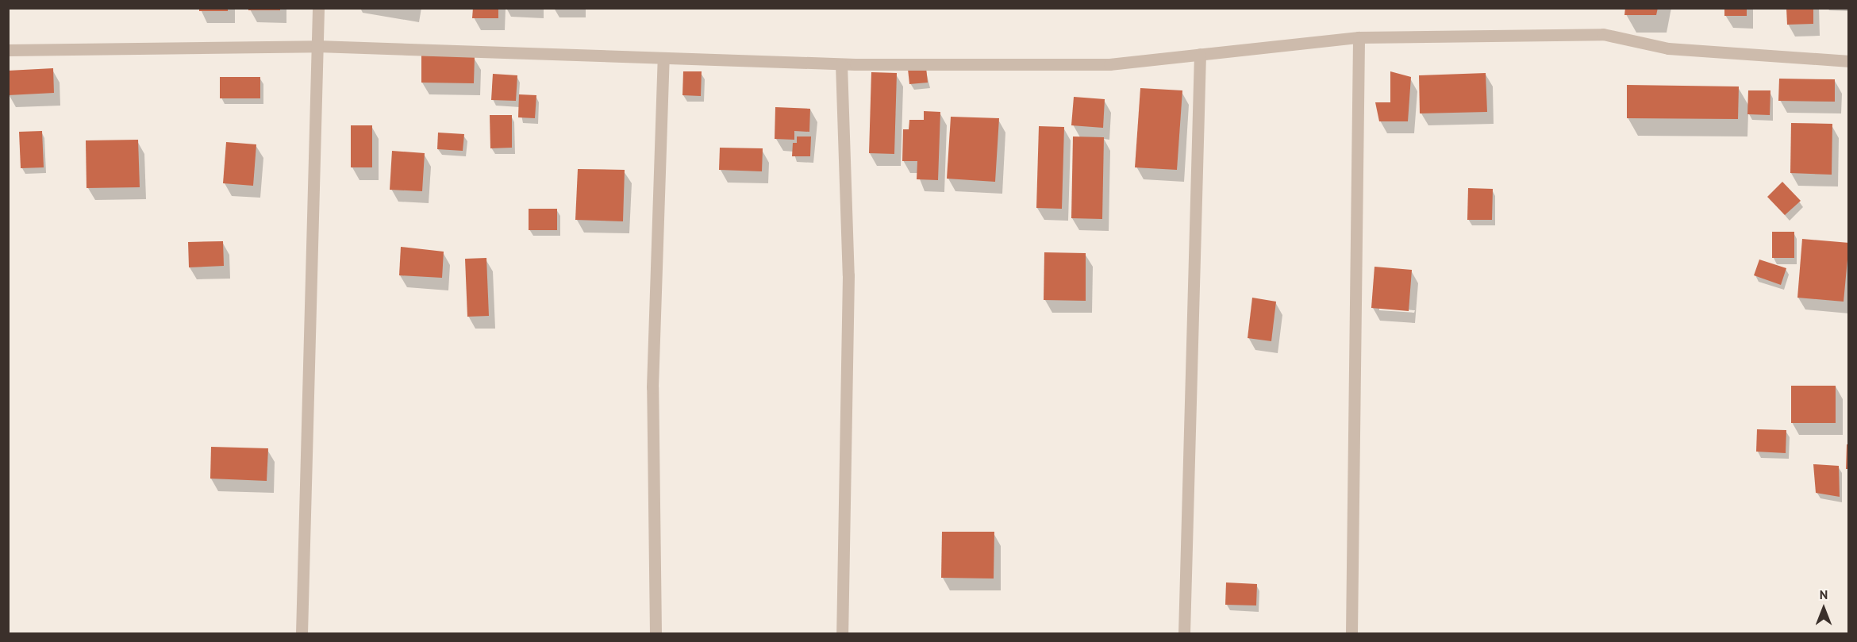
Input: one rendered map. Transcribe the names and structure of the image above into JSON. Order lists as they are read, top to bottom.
{
  "north": "top"
}
